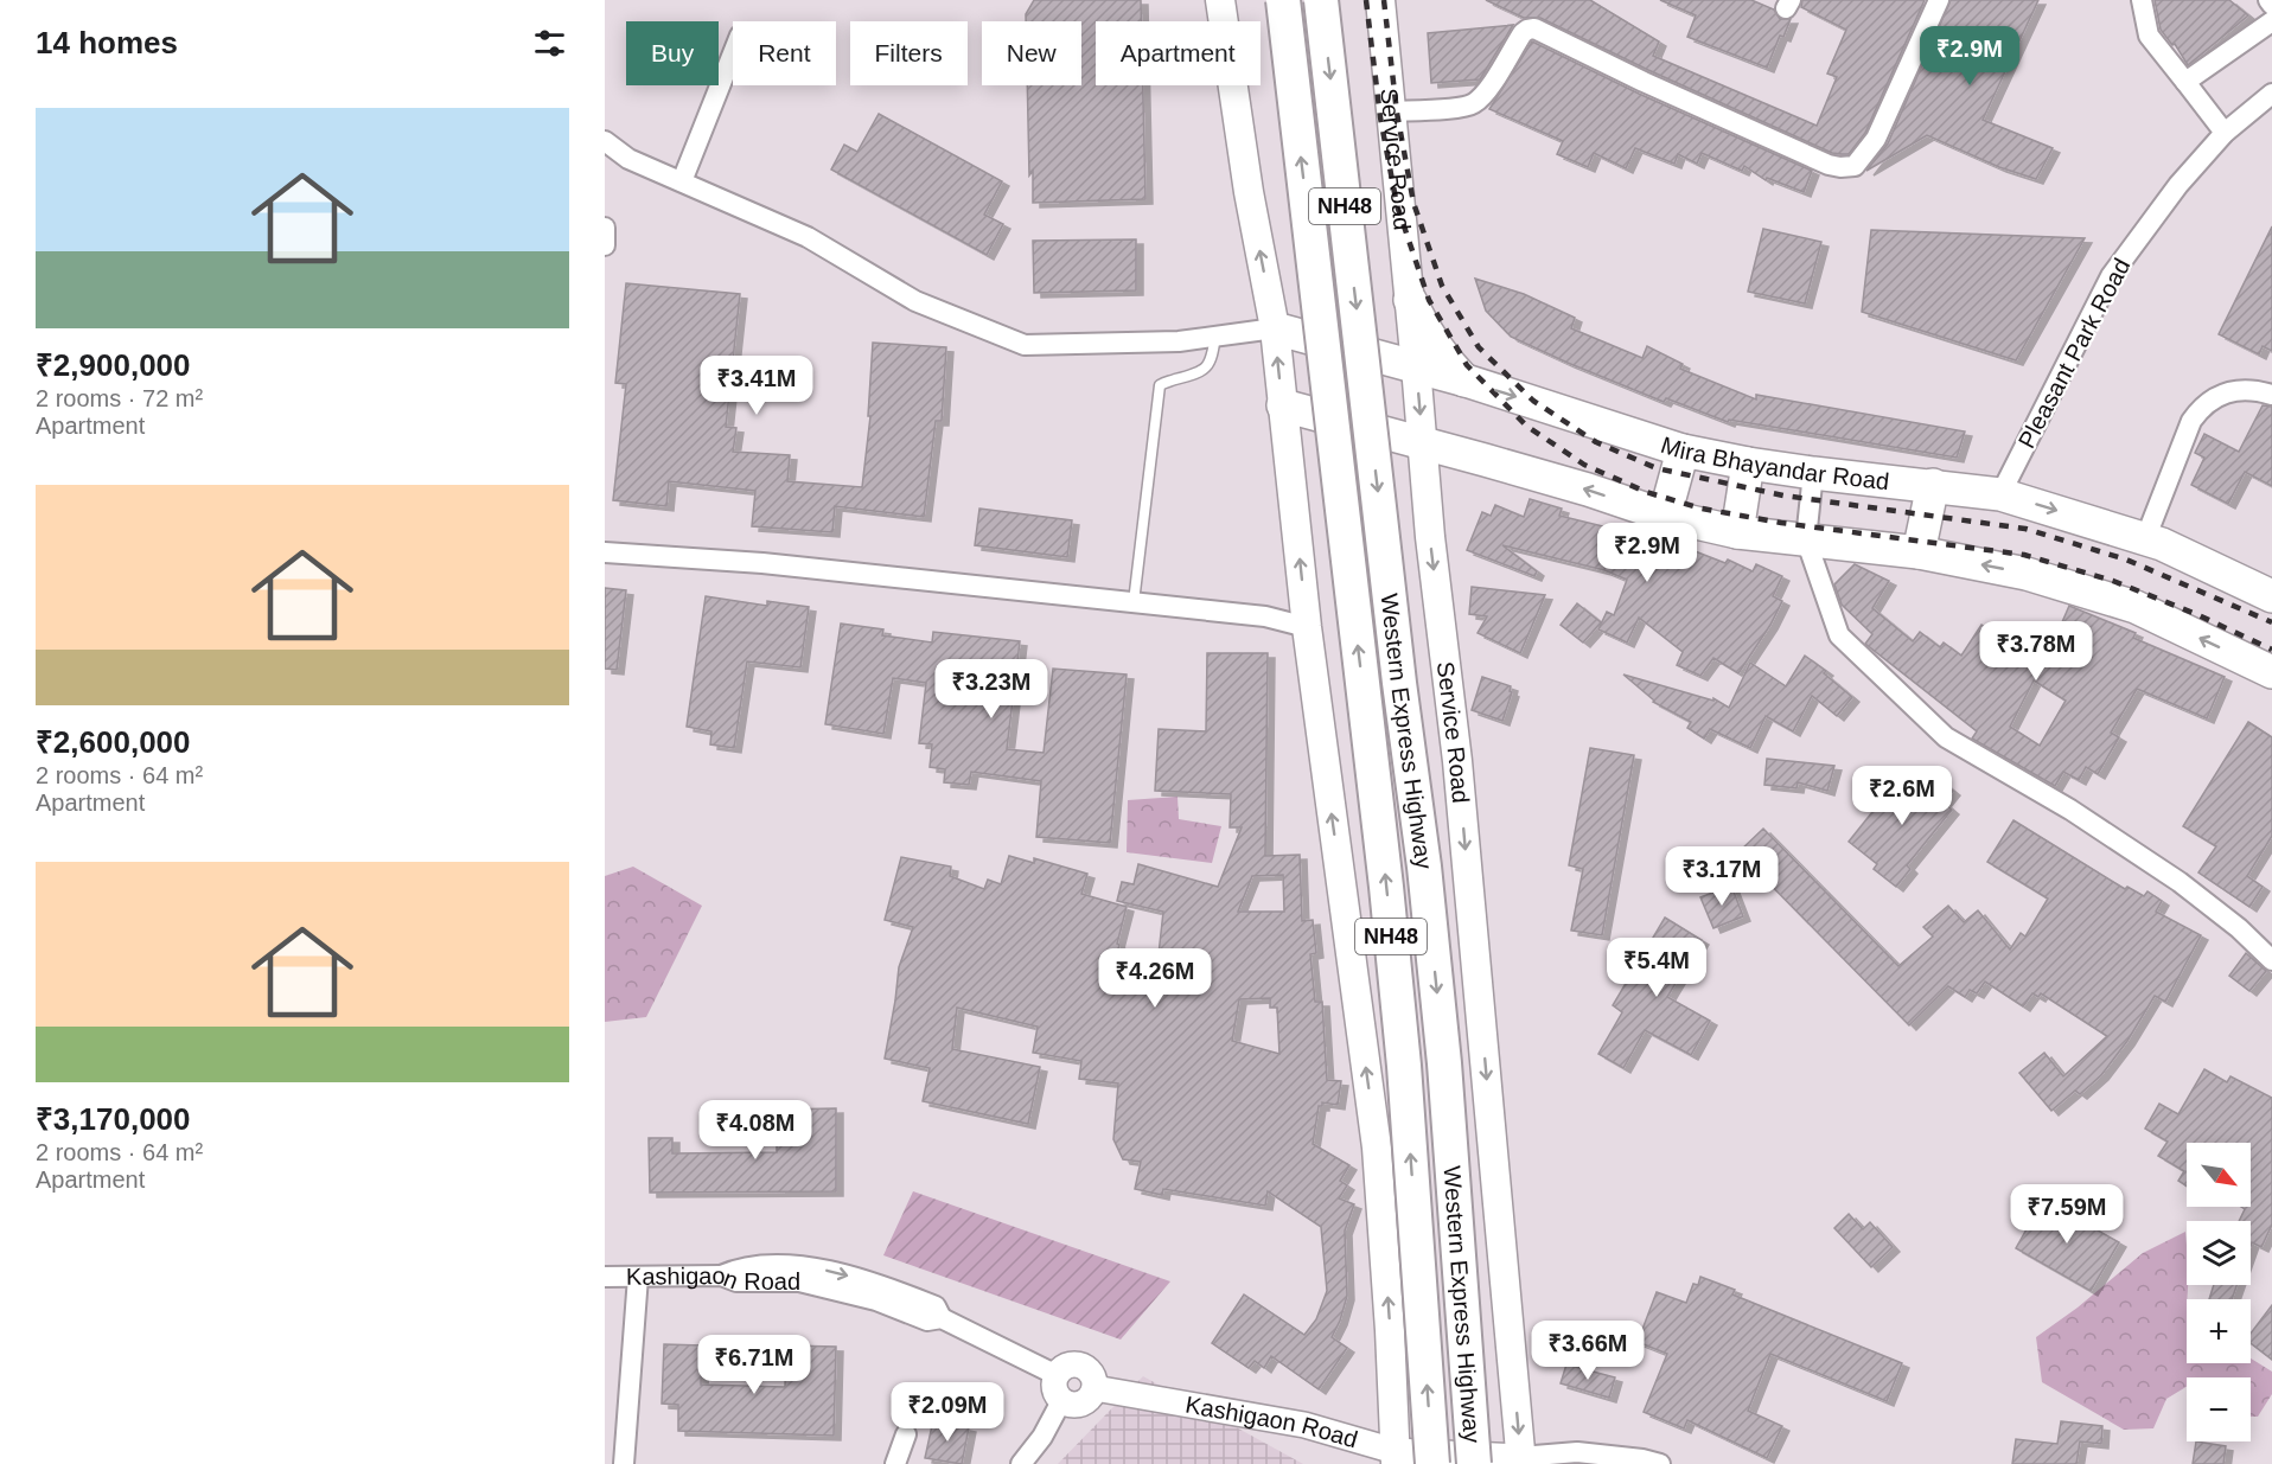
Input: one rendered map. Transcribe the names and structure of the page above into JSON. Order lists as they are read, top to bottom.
{
  "streets": {
    "highway": ["NH48", "Western Express Highway"],
    "main road": ["Service Road", "Mira Bhayandar Road"],
    "street": ["Pleasant Park Road", "Kashigaon Road"]
  },
  "crossings": [
    ["Service Road", "Mira Bhayandar Road"],
    ["Service Road", "Kashigaon Road"],
    ["Pleasant Park Road", "Mira Bhayandar Road"]
  ],
  "north": "bottom right",
  "page": {
    "heading": "14 homes",
    "chip": [
      "Buy",
      "Rent",
      "Filters",
      "New",
      "Apartment"
    ],
    "price": [
      "₹2.9M",
      "₹3.41M",
      "₹2.9M",
      "₹3.78M",
      "₹3.23M",
      "₹2.6M",
      "₹3.17M",
      "₹5.4M",
      "₹4.26M",
      "₹4.08M",
      "₹7.59M",
      "₹3.66M",
      "₹6.71M",
      "₹2.09M"
    ],
    "list": [
      {
        "name": "₹2,900,000",
        "note": "2 rooms · 72 m² · Apartment"
      },
      {
        "name": "₹2,600,000",
        "note": "2 rooms · 64 m² · Apartment"
      },
      {
        "name": "₹3,170,000",
        "note": "2 rooms · 64 m² · Apartment"
      }
    ],
    "map_buttons": ["+", "−"]
  }
}
